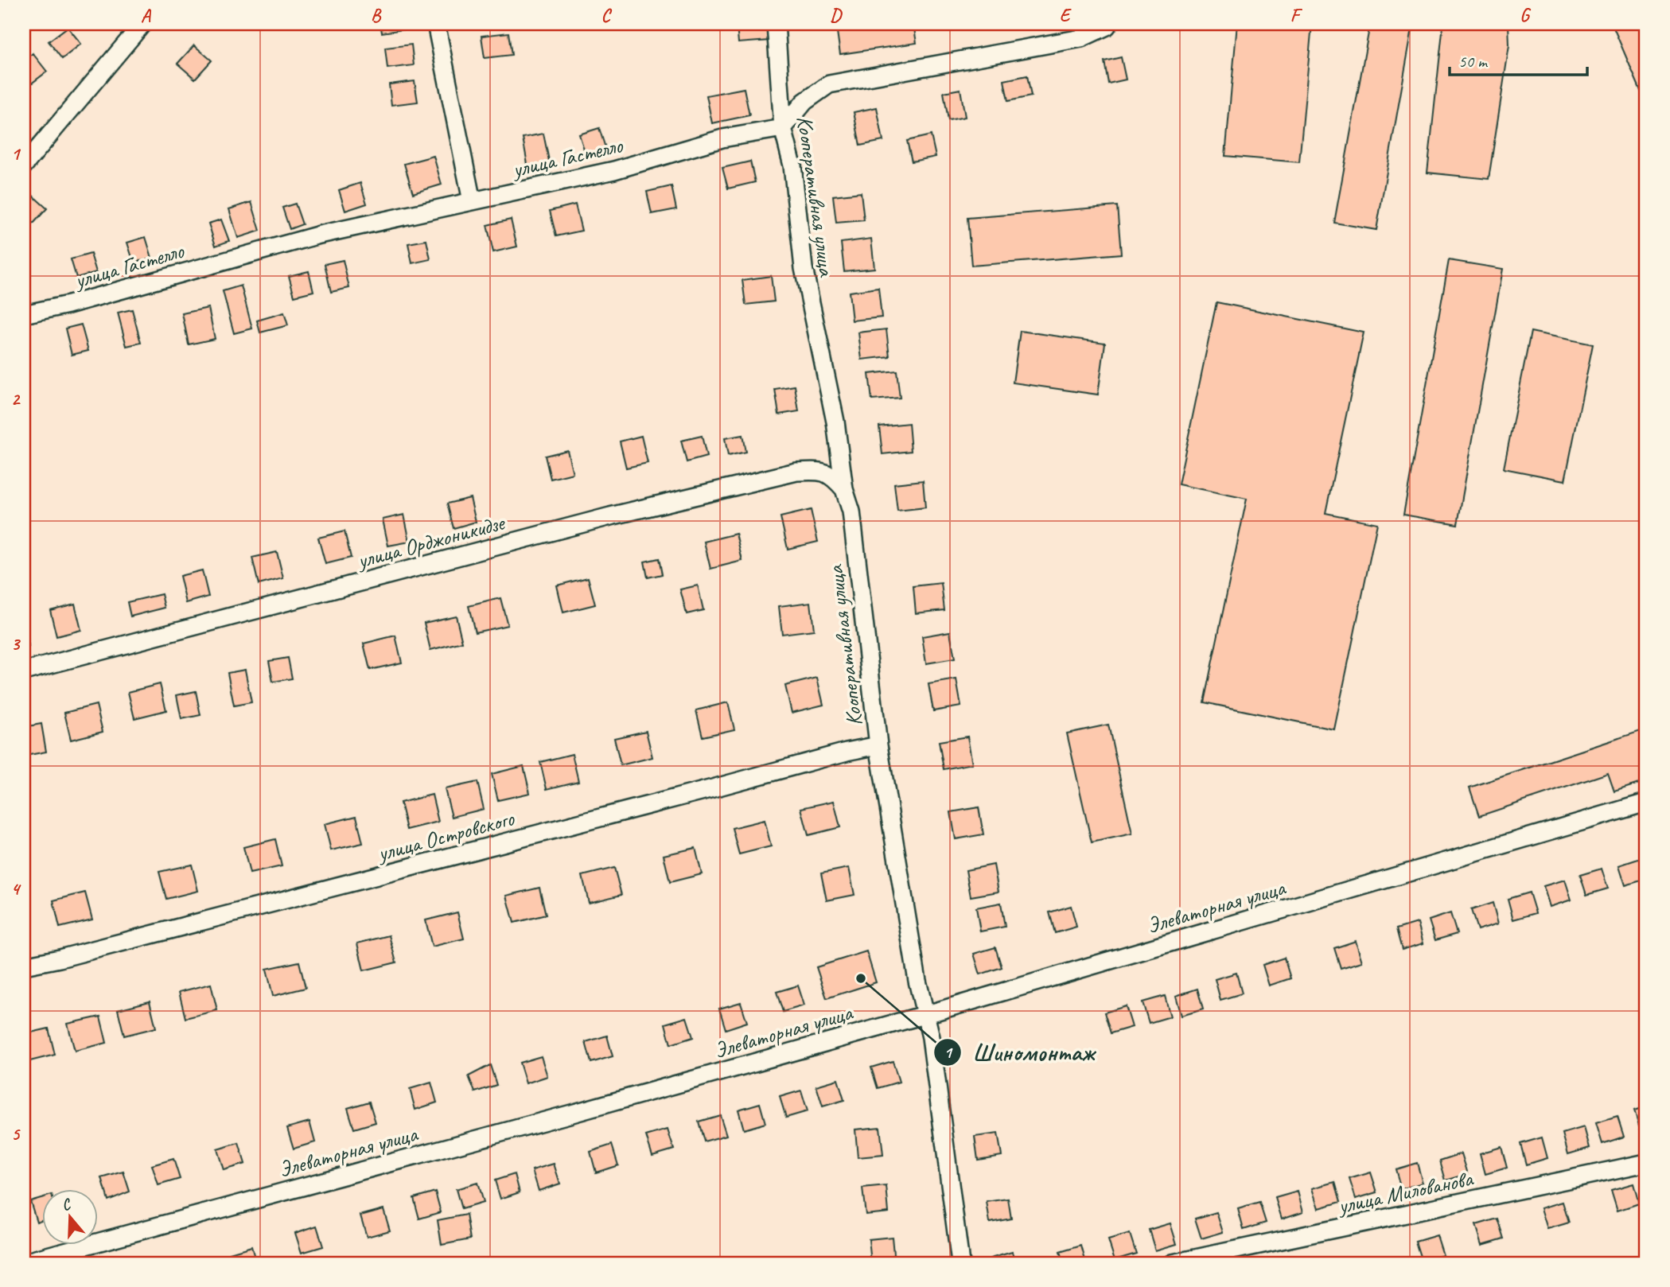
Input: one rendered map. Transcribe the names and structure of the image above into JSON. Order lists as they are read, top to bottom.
{
  "streets": {
    "street": [
      "улица Гастелло",
      "Кооперативная улица",
      "улица Орджоникидзе",
      "улица Островского",
      "Элеваторная улица",
      "улица Милованова"
    ]
  },
  "crossings": [
    ["улица Гастелло", "Кооперативная улица"],
    ["Кооперативная улица", "улица Орджоникидзе"],
    ["Кооперативная улица", "улица Островского"],
    ["Кооперативная улица", "Элеваторная улица"]
  ],
  "places": ["Шиномонтаж"],
  "scale_bar": "50 m",
  "north": "top",
  "grid": {
    "columns": [
      "A",
      "B",
      "C",
      "D",
      "E",
      "F",
      "G"
    ],
    "rows": [
      "1",
      "2",
      "3",
      "4",
      "5"
    ]
  }
}
